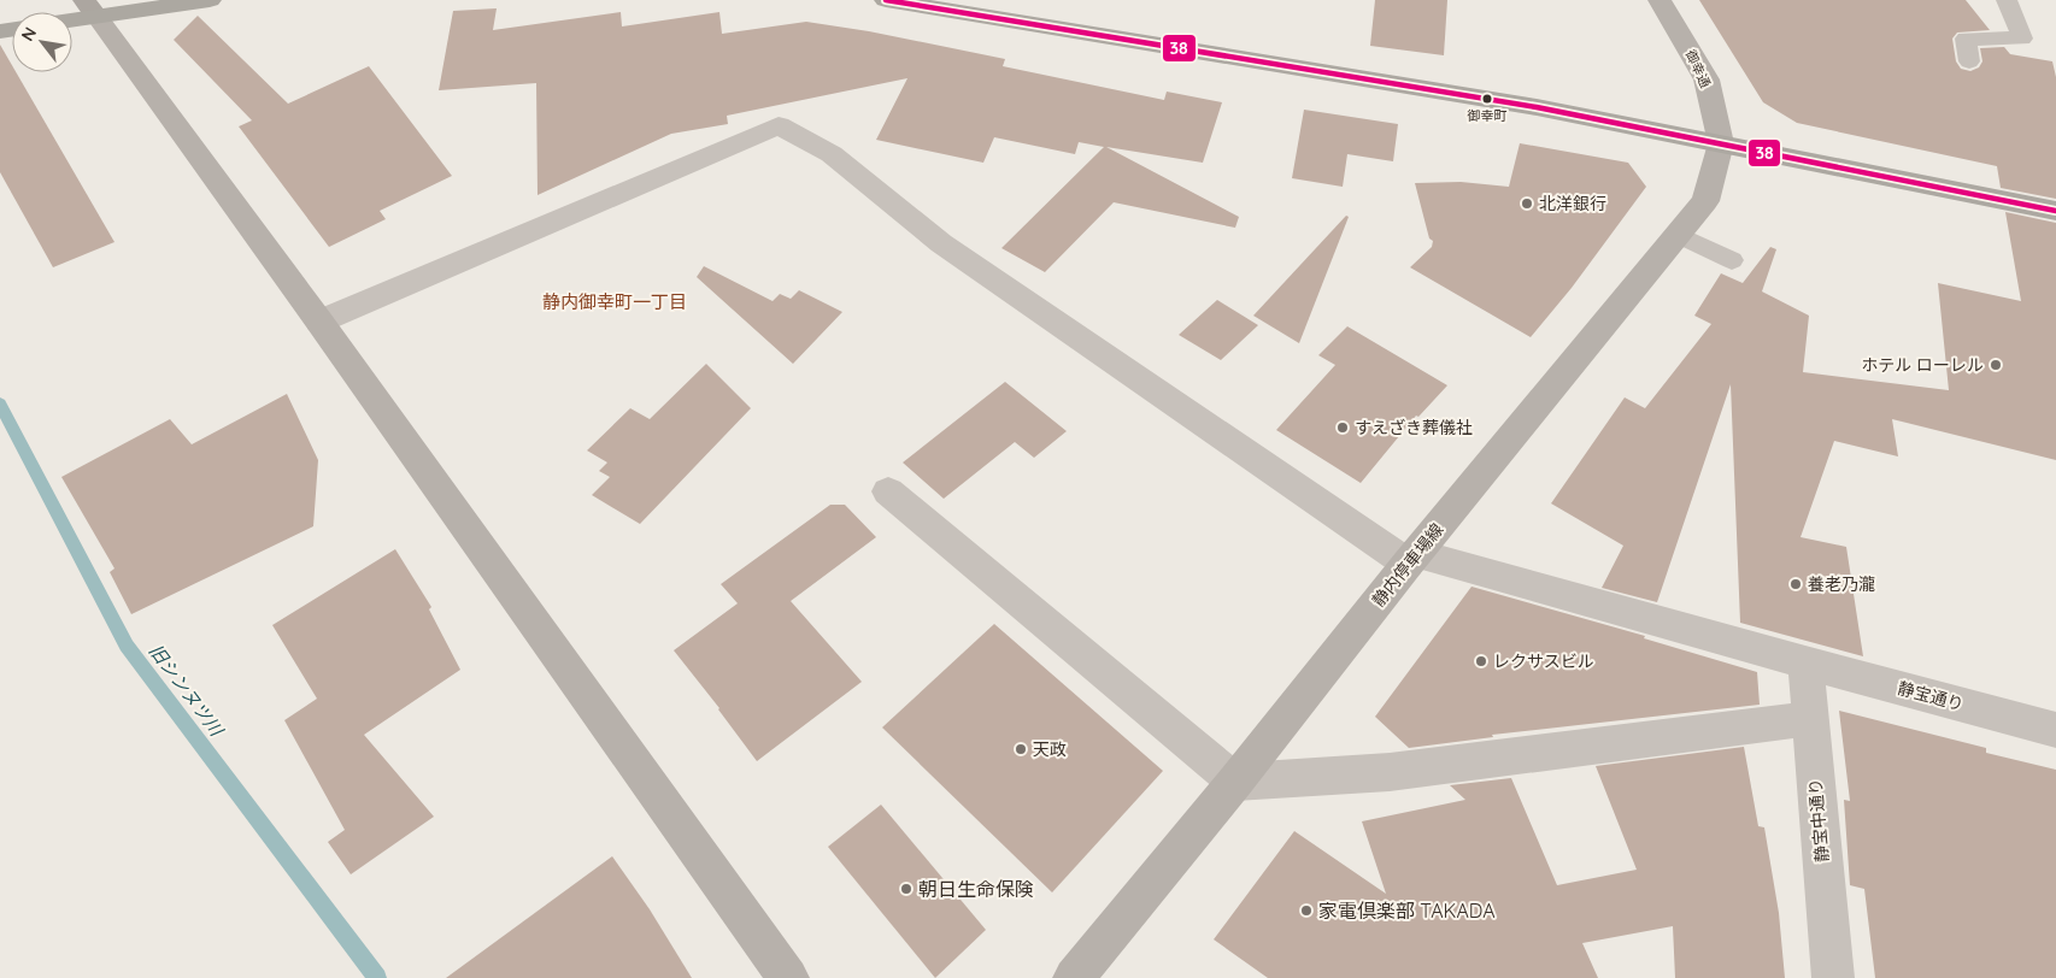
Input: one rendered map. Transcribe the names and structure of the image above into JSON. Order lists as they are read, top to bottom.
{
  "streets": {
    "street": [
      "御幸通",
      "静内停車場線",
      "静宝通り",
      "静宝中通り"
    ]
  },
  "crossings": [
    ["御幸通", "静内停車場線"],
    ["静内停車場線", "静宝通り"],
    ["静宝通り", "静宝中通り"]
  ],
  "districts": ["静内御幸町一丁目"],
  "water": ["旧シンヌツ川"],
  "places": [
    "御幸町",
    "北洋銀行",
    "ホテル ローレル",
    "すえざき葬儀社",
    "養老乃瀧",
    "レクサスビル",
    "天政",
    "朝日生命保険",
    "家電倶楽部 TAKADA"
  ],
  "lines": ["transit line 38"],
  "north": "top left"
}
